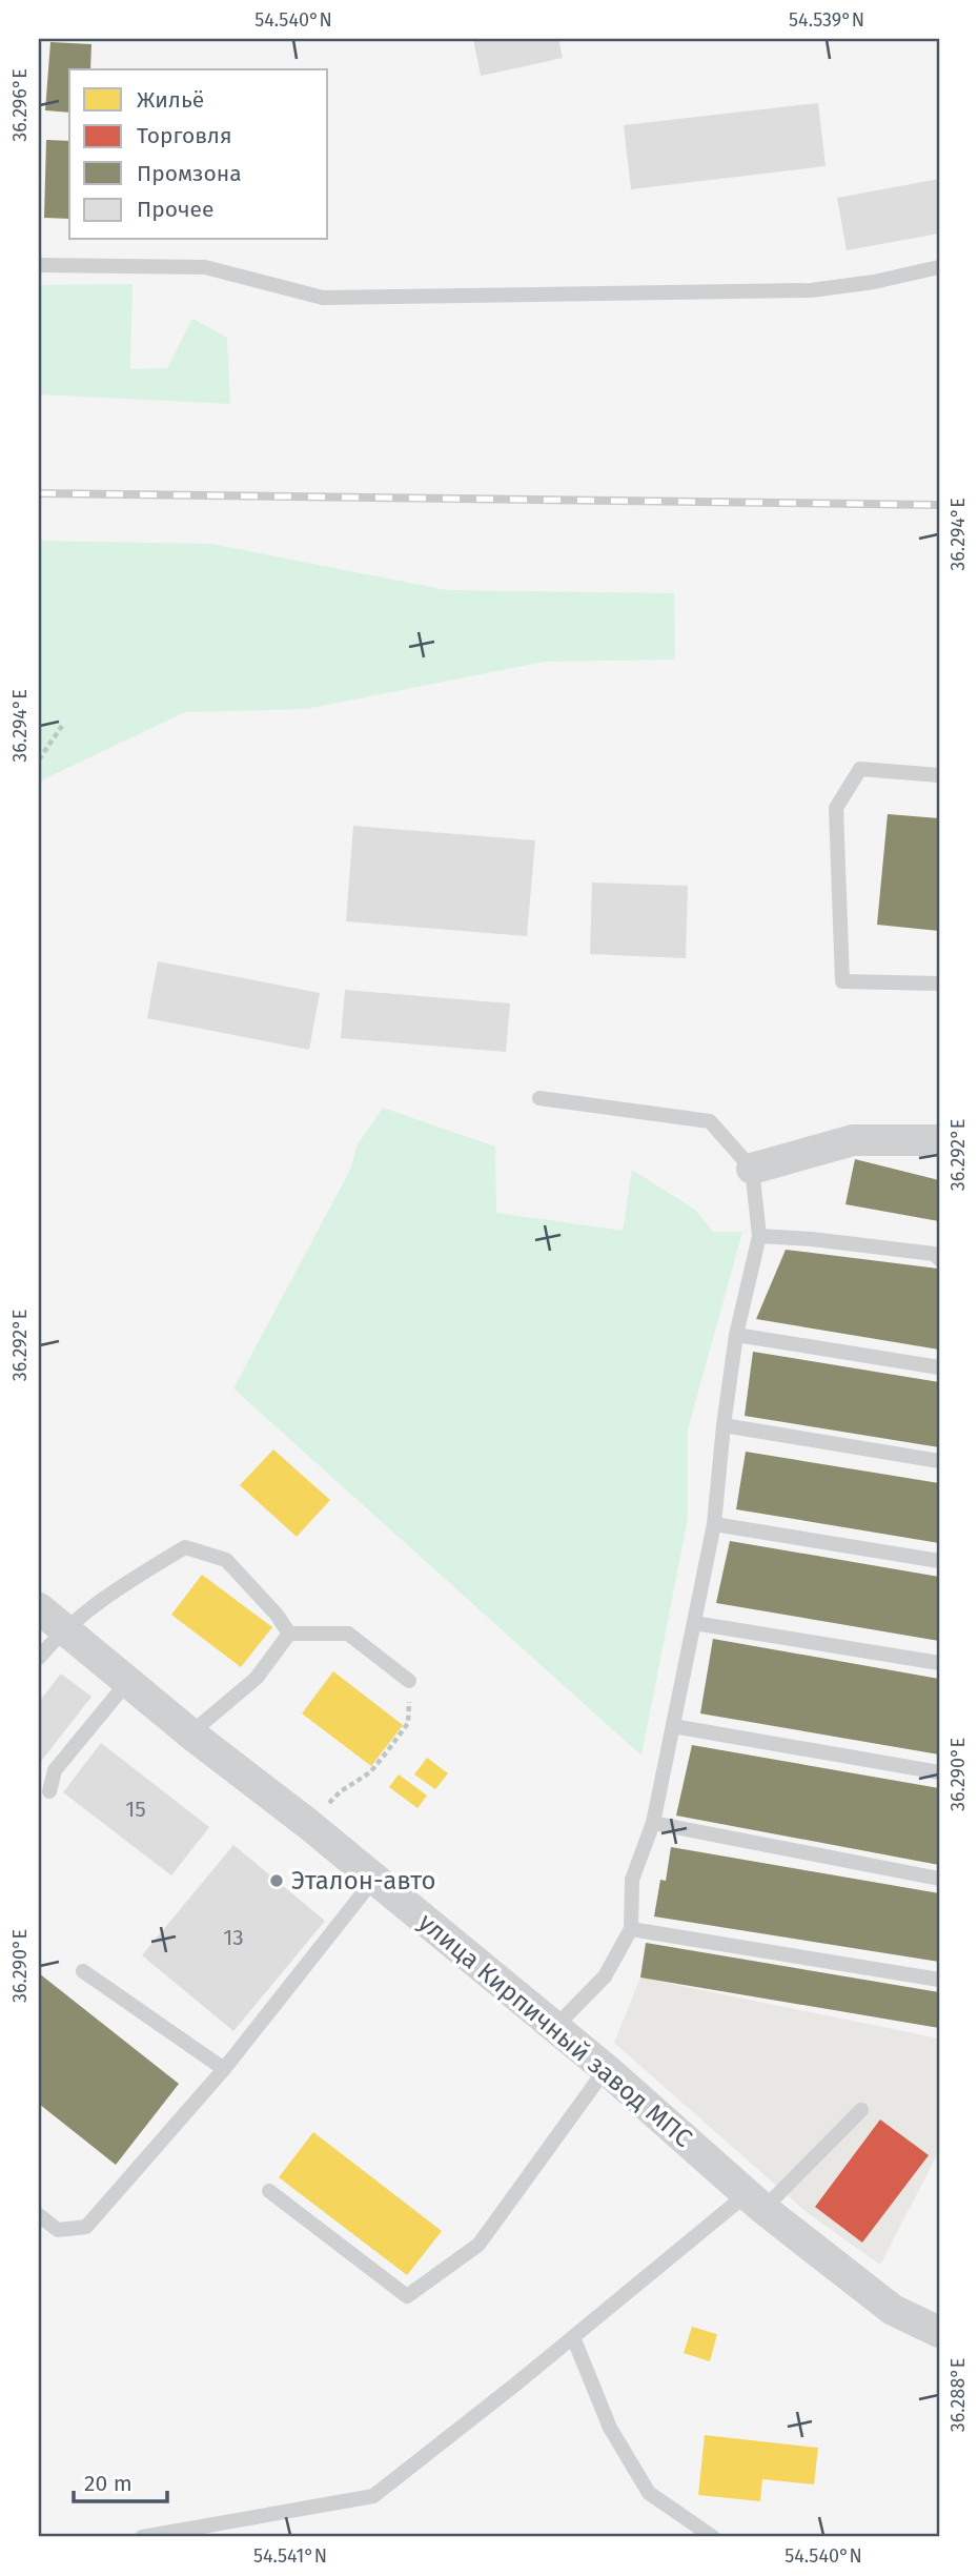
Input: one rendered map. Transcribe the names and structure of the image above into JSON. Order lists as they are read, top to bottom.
{
  "streets": {
    "street": ["улица Кирпичный завод МПС"]
  },
  "places": ["Эталон-авто"],
  "house_numbers": ["15", "13"],
  "legend": [
    "Жильё",
    "Торговля",
    "Промзона",
    "Прочее"
  ],
  "scale_bar": "20 m",
  "coordinates": [
    "54.540°N",
    "54.539°N",
    "36.296°E",
    "36.294°E",
    "36.292°E",
    "36.290°E",
    "36.288°E",
    "54.541°N"
  ]
}
